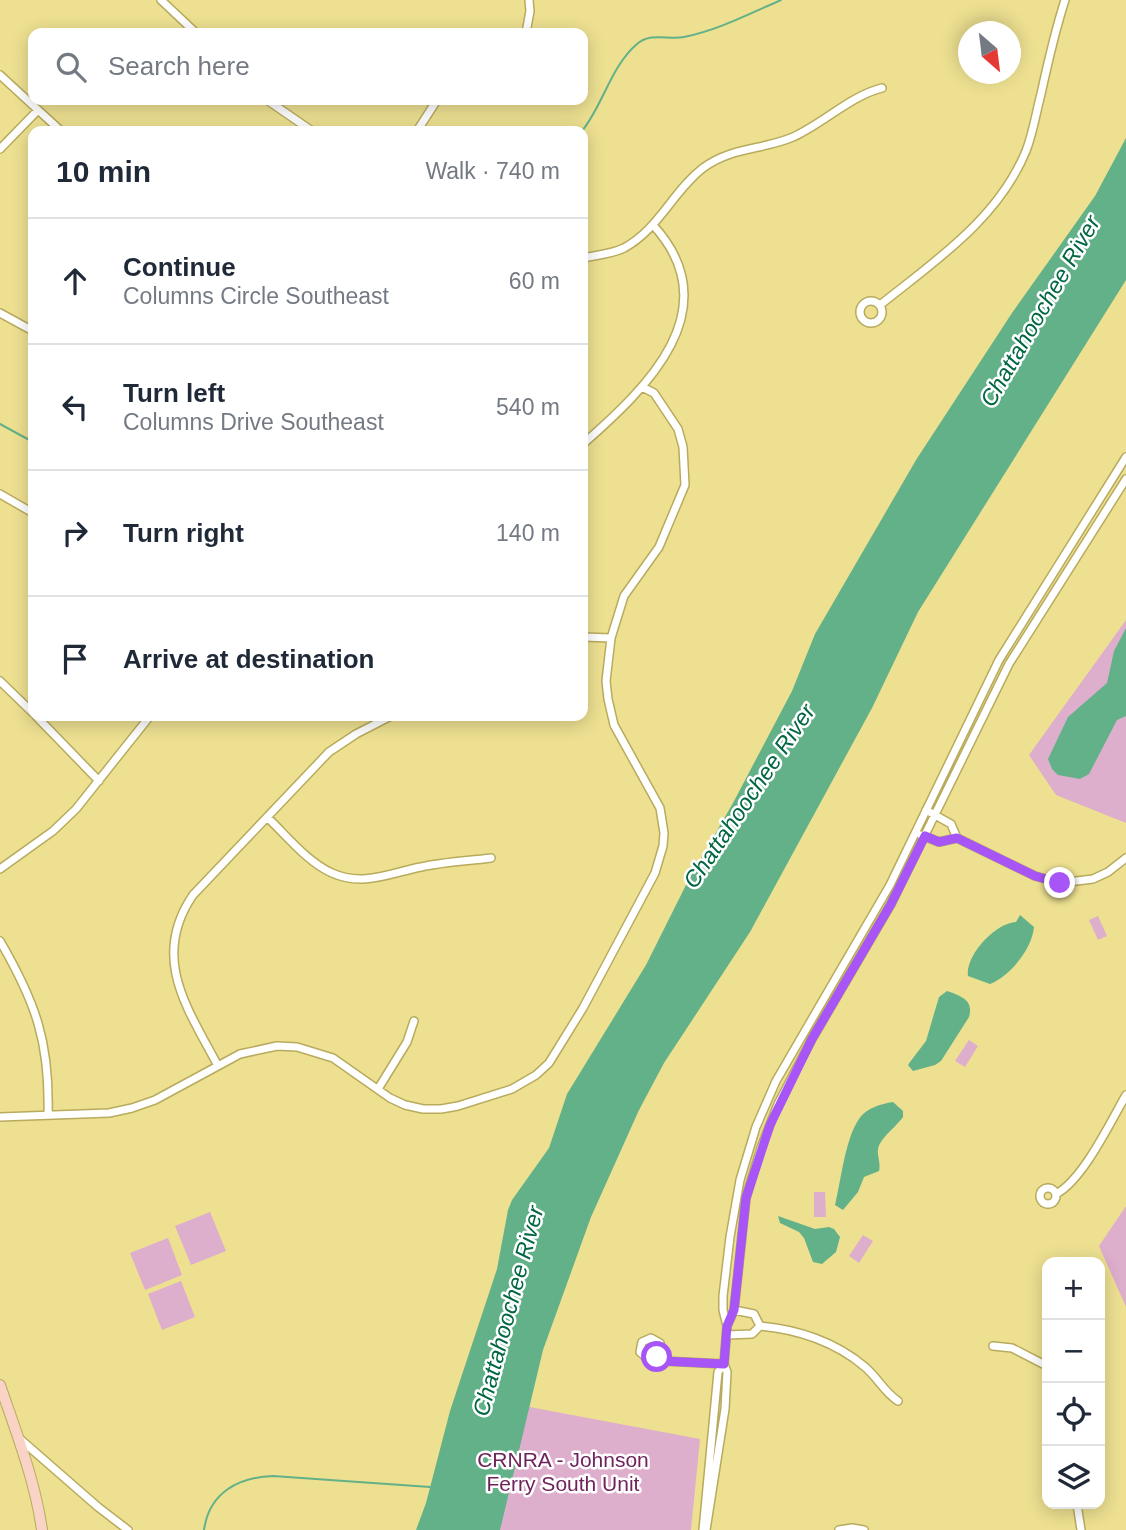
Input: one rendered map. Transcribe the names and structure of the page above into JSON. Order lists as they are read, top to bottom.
{
  "water": ["Chattahoochee River"],
  "parks": ["CRNRA - Johnson Ferry South Unit"],
  "north": "bottom right",
  "page": {
    "search": "Search here",
    "heading": ["10 min", "Walk · 740 m"],
    "list": [
      ["Continue", "Columns Circle Southeast", "60 m"],
      ["Turn left", "Columns Drive Southeast", "540 m"],
      ["Turn right", "140 m"],
      "Arrive at destination"
    ],
    "map_buttons": ["+", "−"]
  }
}
